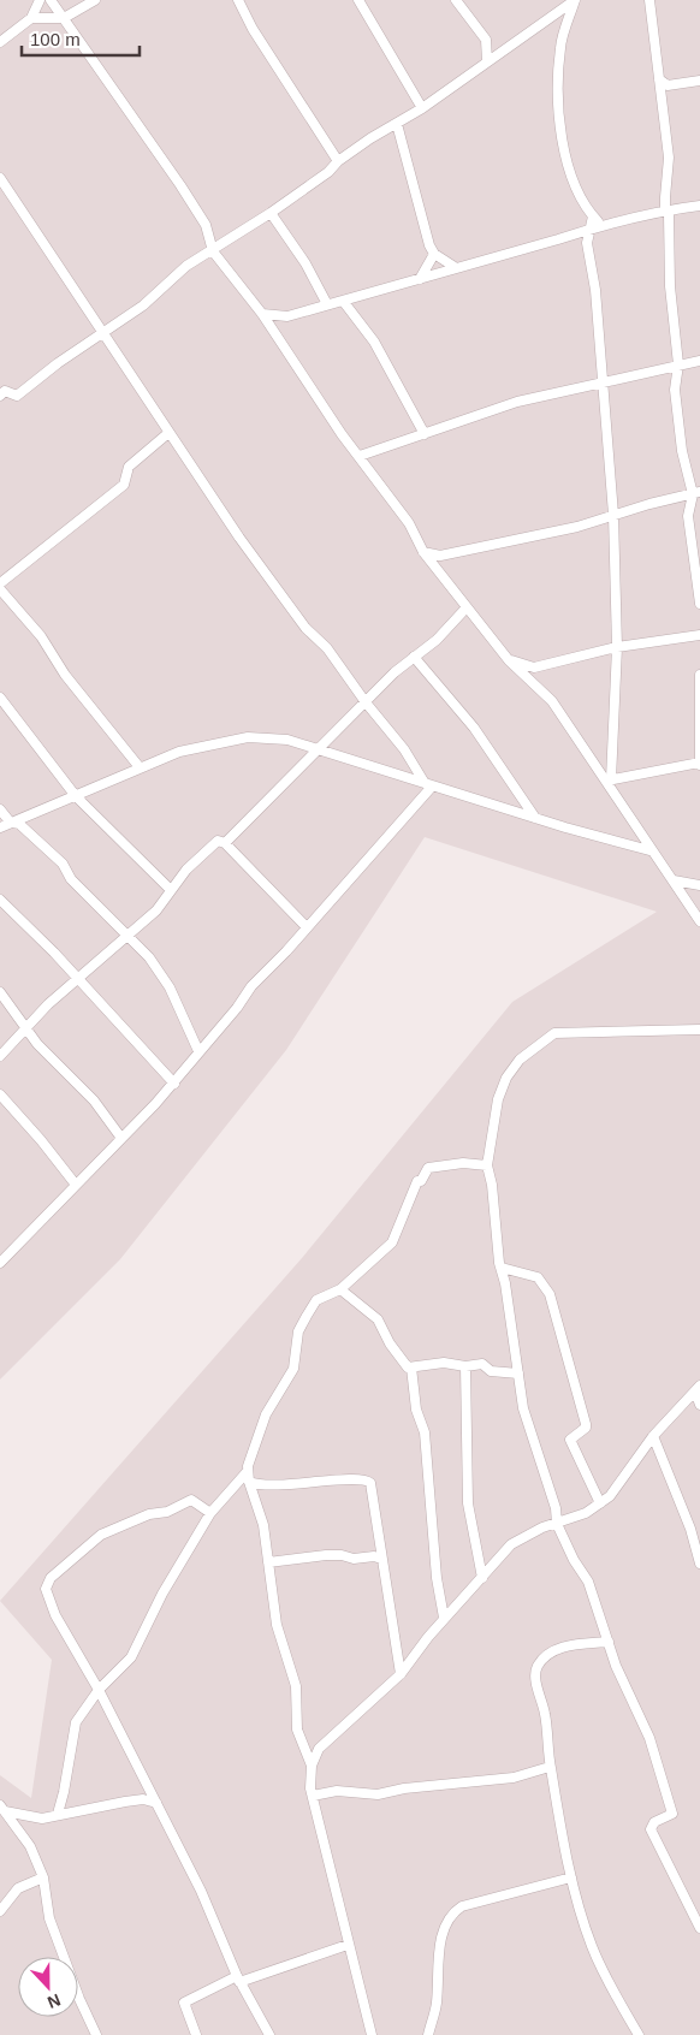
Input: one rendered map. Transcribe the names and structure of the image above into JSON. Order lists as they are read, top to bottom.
{
  "scale_bar": "100 m",
  "north": "bottom"
}
